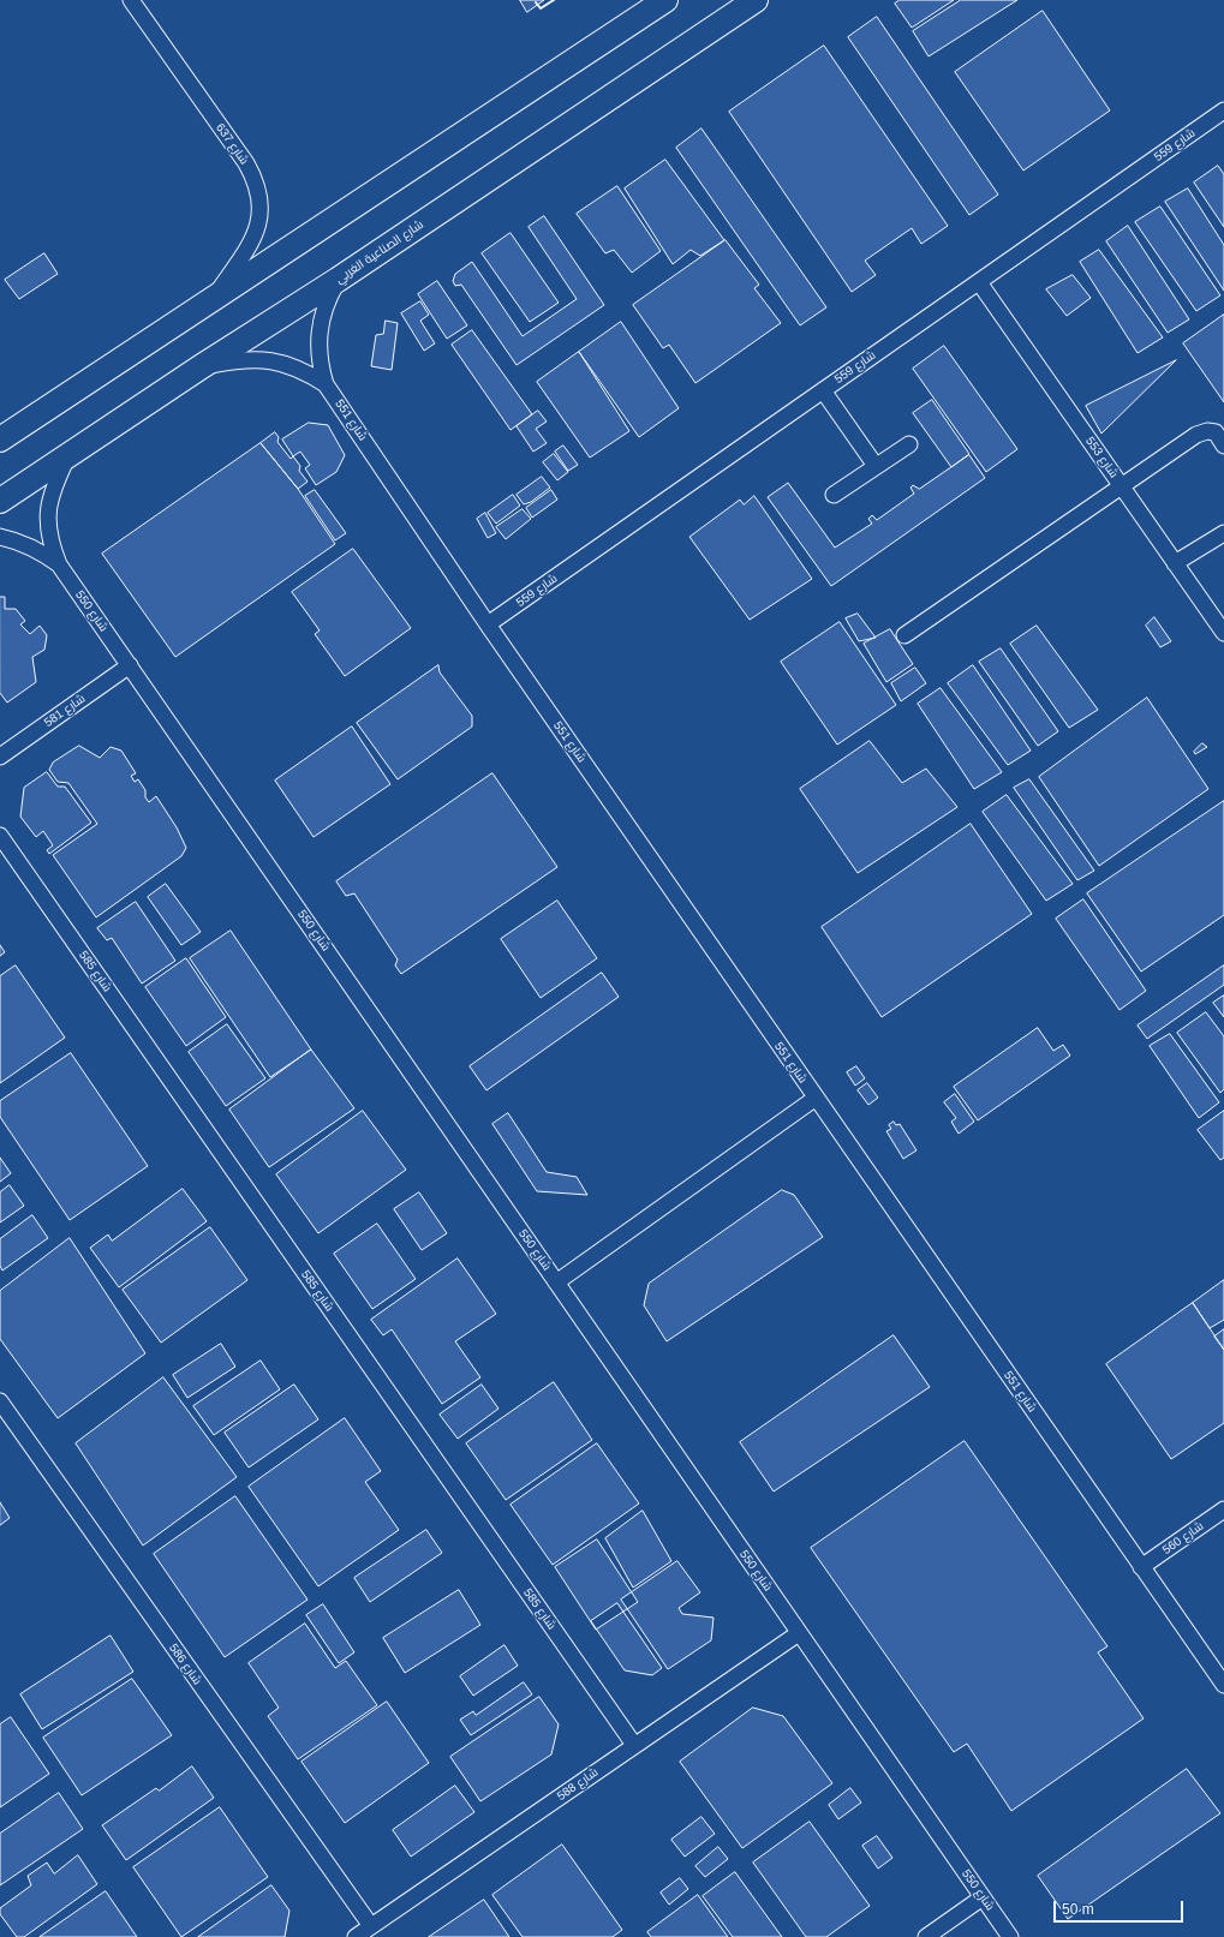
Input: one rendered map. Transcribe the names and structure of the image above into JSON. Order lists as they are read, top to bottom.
{
  "streets": {
    "main road": ["شارع الصناعية الغربي"],
    "street": [
      "شارع 637",
      "شارع 559",
      "شارع 551",
      "شارع 553",
      "شارع 550",
      "شارع 581",
      "شارع 585",
      "شارع 560",
      "شارع 586",
      "شارع 588"
    ]
  },
  "crossings": [
    ["شارع 559", "شارع 551"],
    ["شارع 559", "شارع 553"],
    ["شارع الصناعية الغربي", "شارع 551"],
    ["شارع الصناعية الغربي", "شارع 550"],
    ["شارع 551", "شارع 560"],
    ["شارع 550", "شارع 581"],
    ["شارع 550", "شارع 588"],
    ["شارع 585", "شارع 588"],
    ["شارع 586", "شارع 588"]
  ],
  "scale_bar": "50 m"
}
